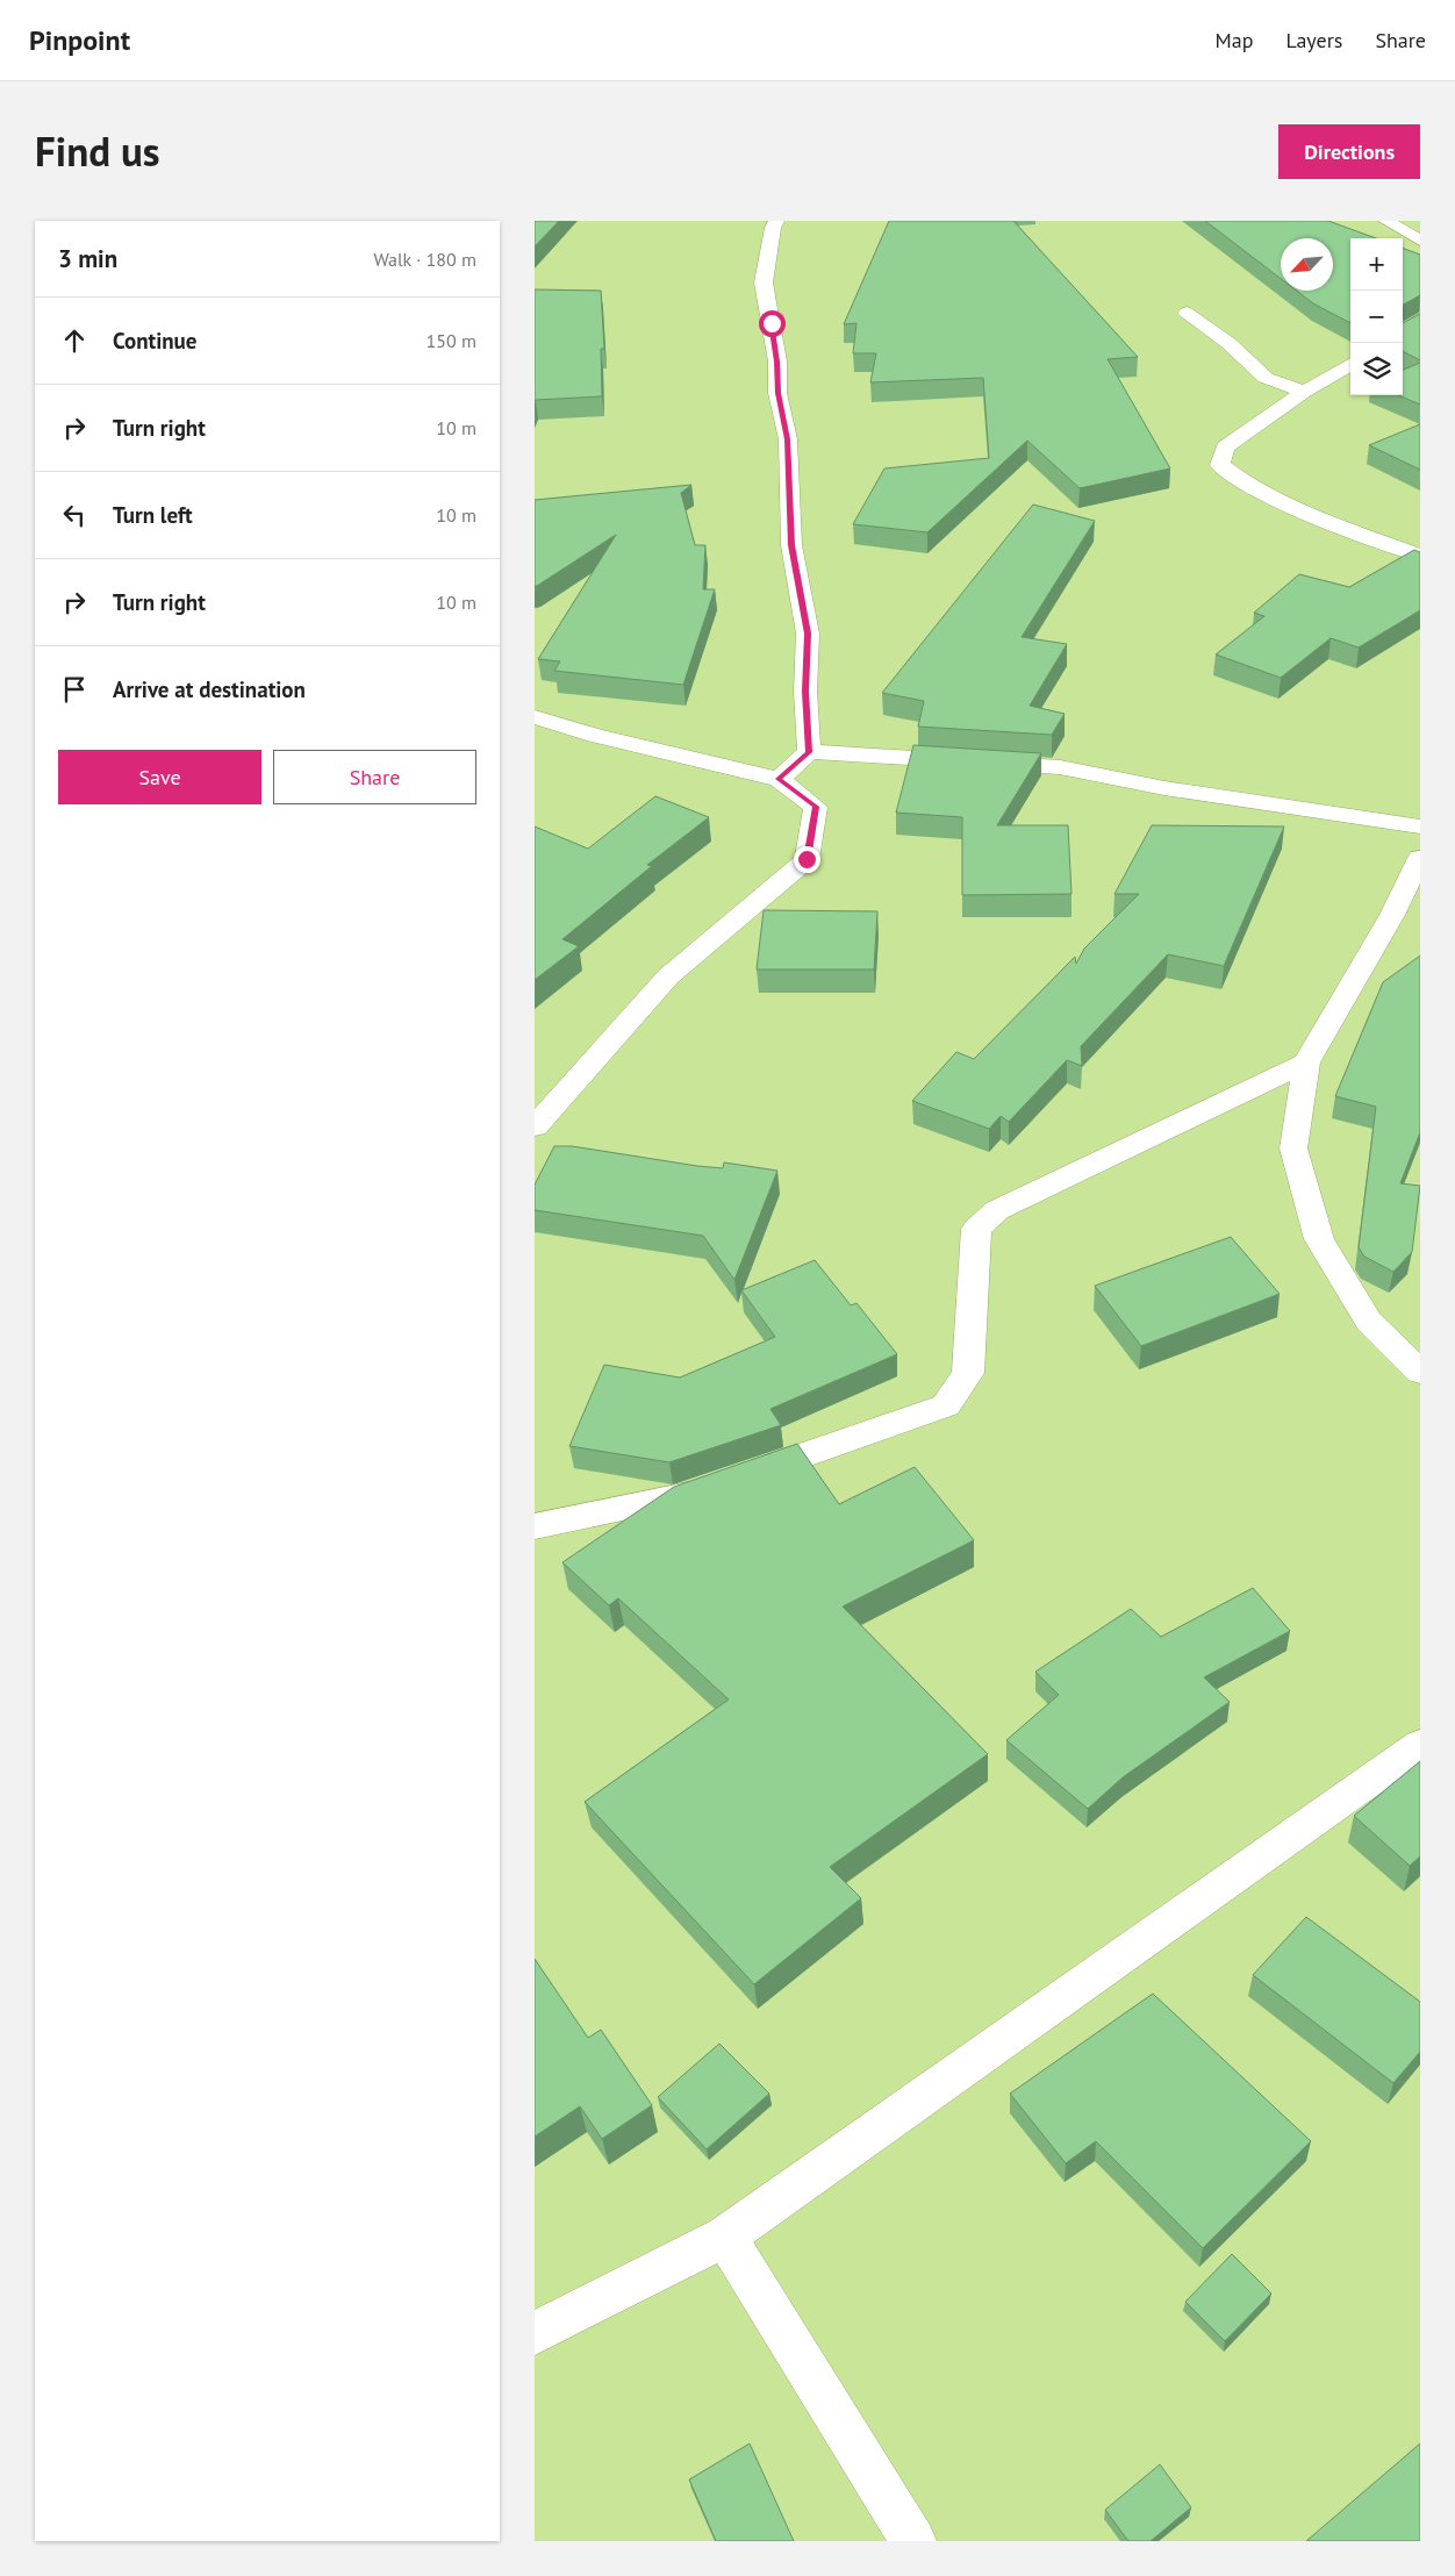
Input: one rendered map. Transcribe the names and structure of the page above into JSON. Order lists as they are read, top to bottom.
{
  "north": "bottom left",
  "page": {
    "header": "Pinpoint",
    "nav": ["Map", "Layers", "Share"],
    "title": "Find us",
    "buttons": [
      "Directions",
      ["Save", "Share"]
    ],
    "heading": ["3 min", "Walk · 180 m"],
    "map_buttons": ["+", "−"],
    "list": [
      ["Continue", "150 m"],
      ["Turn right", "10 m"],
      ["Turn left", "10 m"],
      ["Turn right", "10 m"],
      "Arrive at destination"
    ]
  }
}
